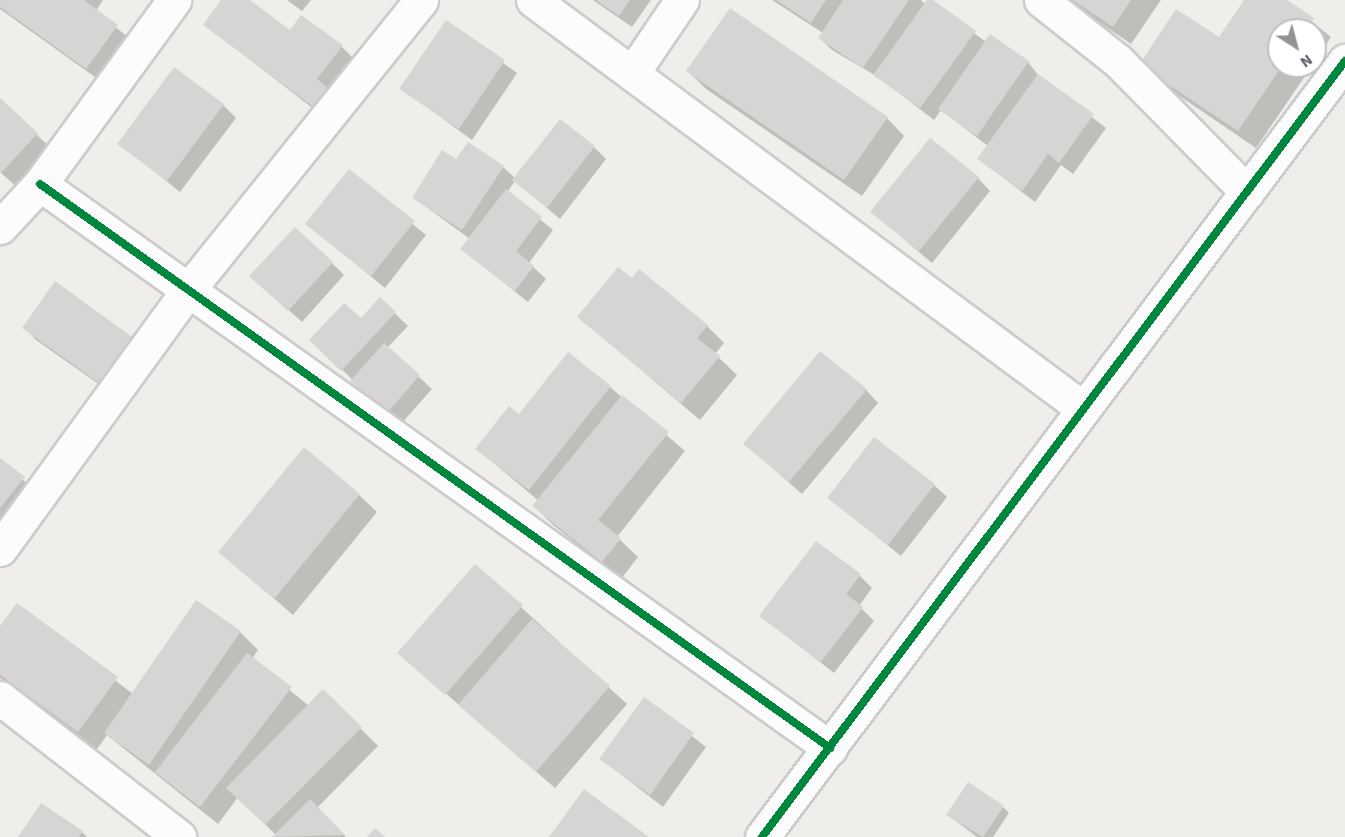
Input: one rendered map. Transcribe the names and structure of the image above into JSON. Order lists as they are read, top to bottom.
{
  "north": "bottom right"
}
